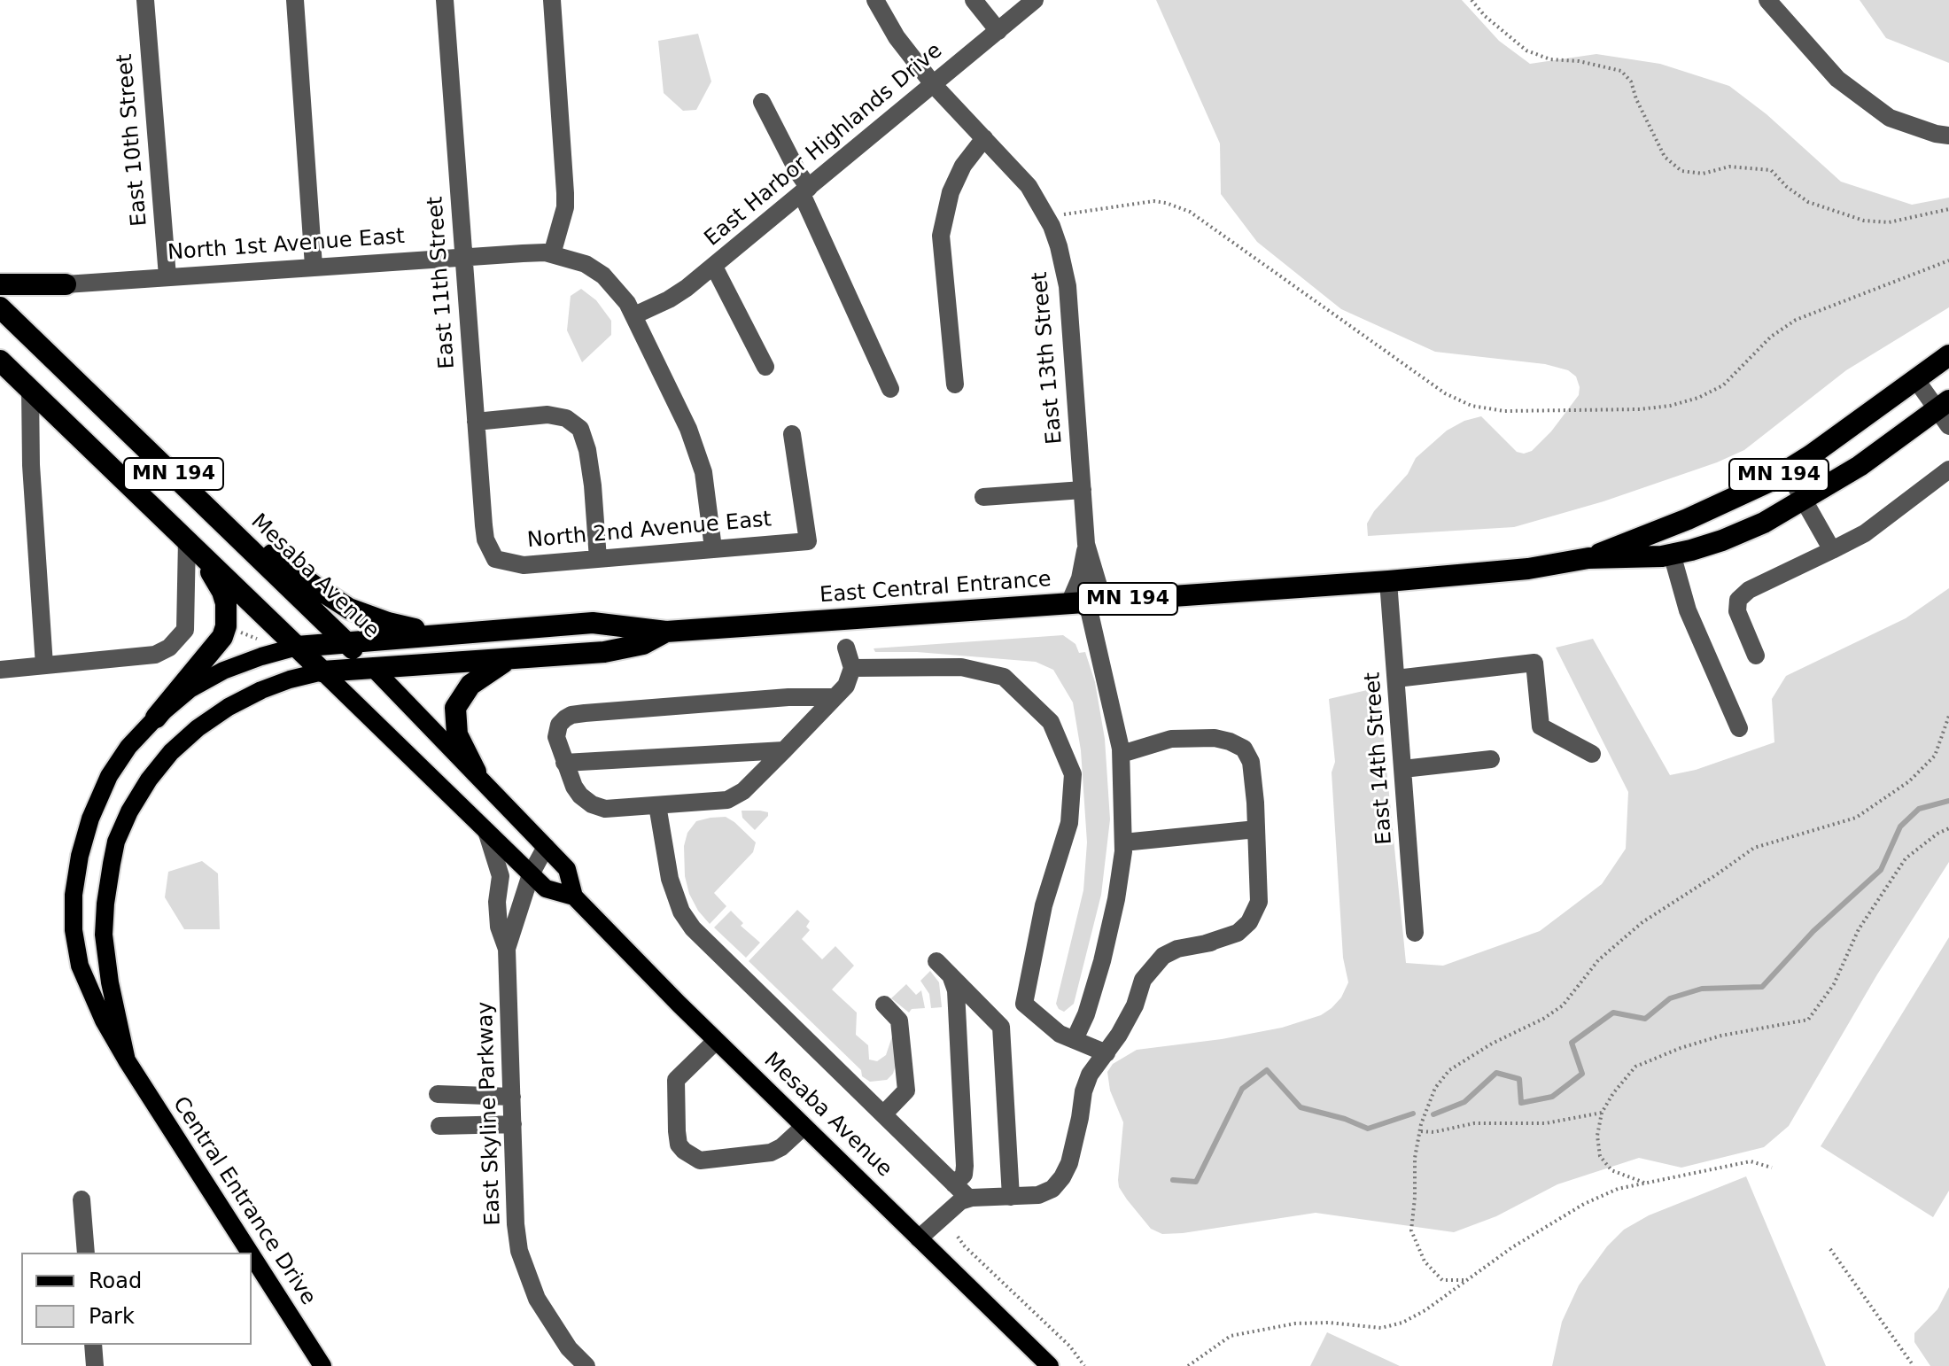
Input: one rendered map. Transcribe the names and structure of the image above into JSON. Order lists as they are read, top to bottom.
{
  "streets": {
    "highway": ["MN 194", "Mesaba Avenue", "East Central Entrance"],
    "main road": ["Central Entrance Drive"],
    "street": [
      "East 10th Street",
      "East Harbor Highlands Drive",
      "North 1st Avenue East",
      "East 11th Street",
      "East 13th Street",
      "North 2nd Avenue East",
      "East 14th Street",
      "East Skyline Parkway"
    ]
  },
  "crossings": [
    ["East 10th Street", "North 1st Avenue East"],
    ["East Harbor Highlands Drive", "North 1st Avenue East"],
    ["East Harbor Highlands Drive", "East 13th Street"],
    ["North 1st Avenue East", "East 11th Street"],
    ["North 1st Avenue East", "North 2nd Avenue East"],
    ["East 11th Street", "North 2nd Avenue East"],
    ["East 13th Street", "East Central Entrance"],
    ["MN 194", "Mesaba Avenue"],
    ["MN 194", "East Central Entrance"],
    ["Mesaba Avenue", "East Central Entrance"],
    ["Mesaba Avenue", "East Skyline Parkway"],
    ["Mesaba Avenue", "Central Entrance Drive"],
    ["East Central Entrance", "East 14th Street"],
    ["East Central Entrance", "Central Entrance Drive"]
  ],
  "legend": ["Road", "Park"]
}
